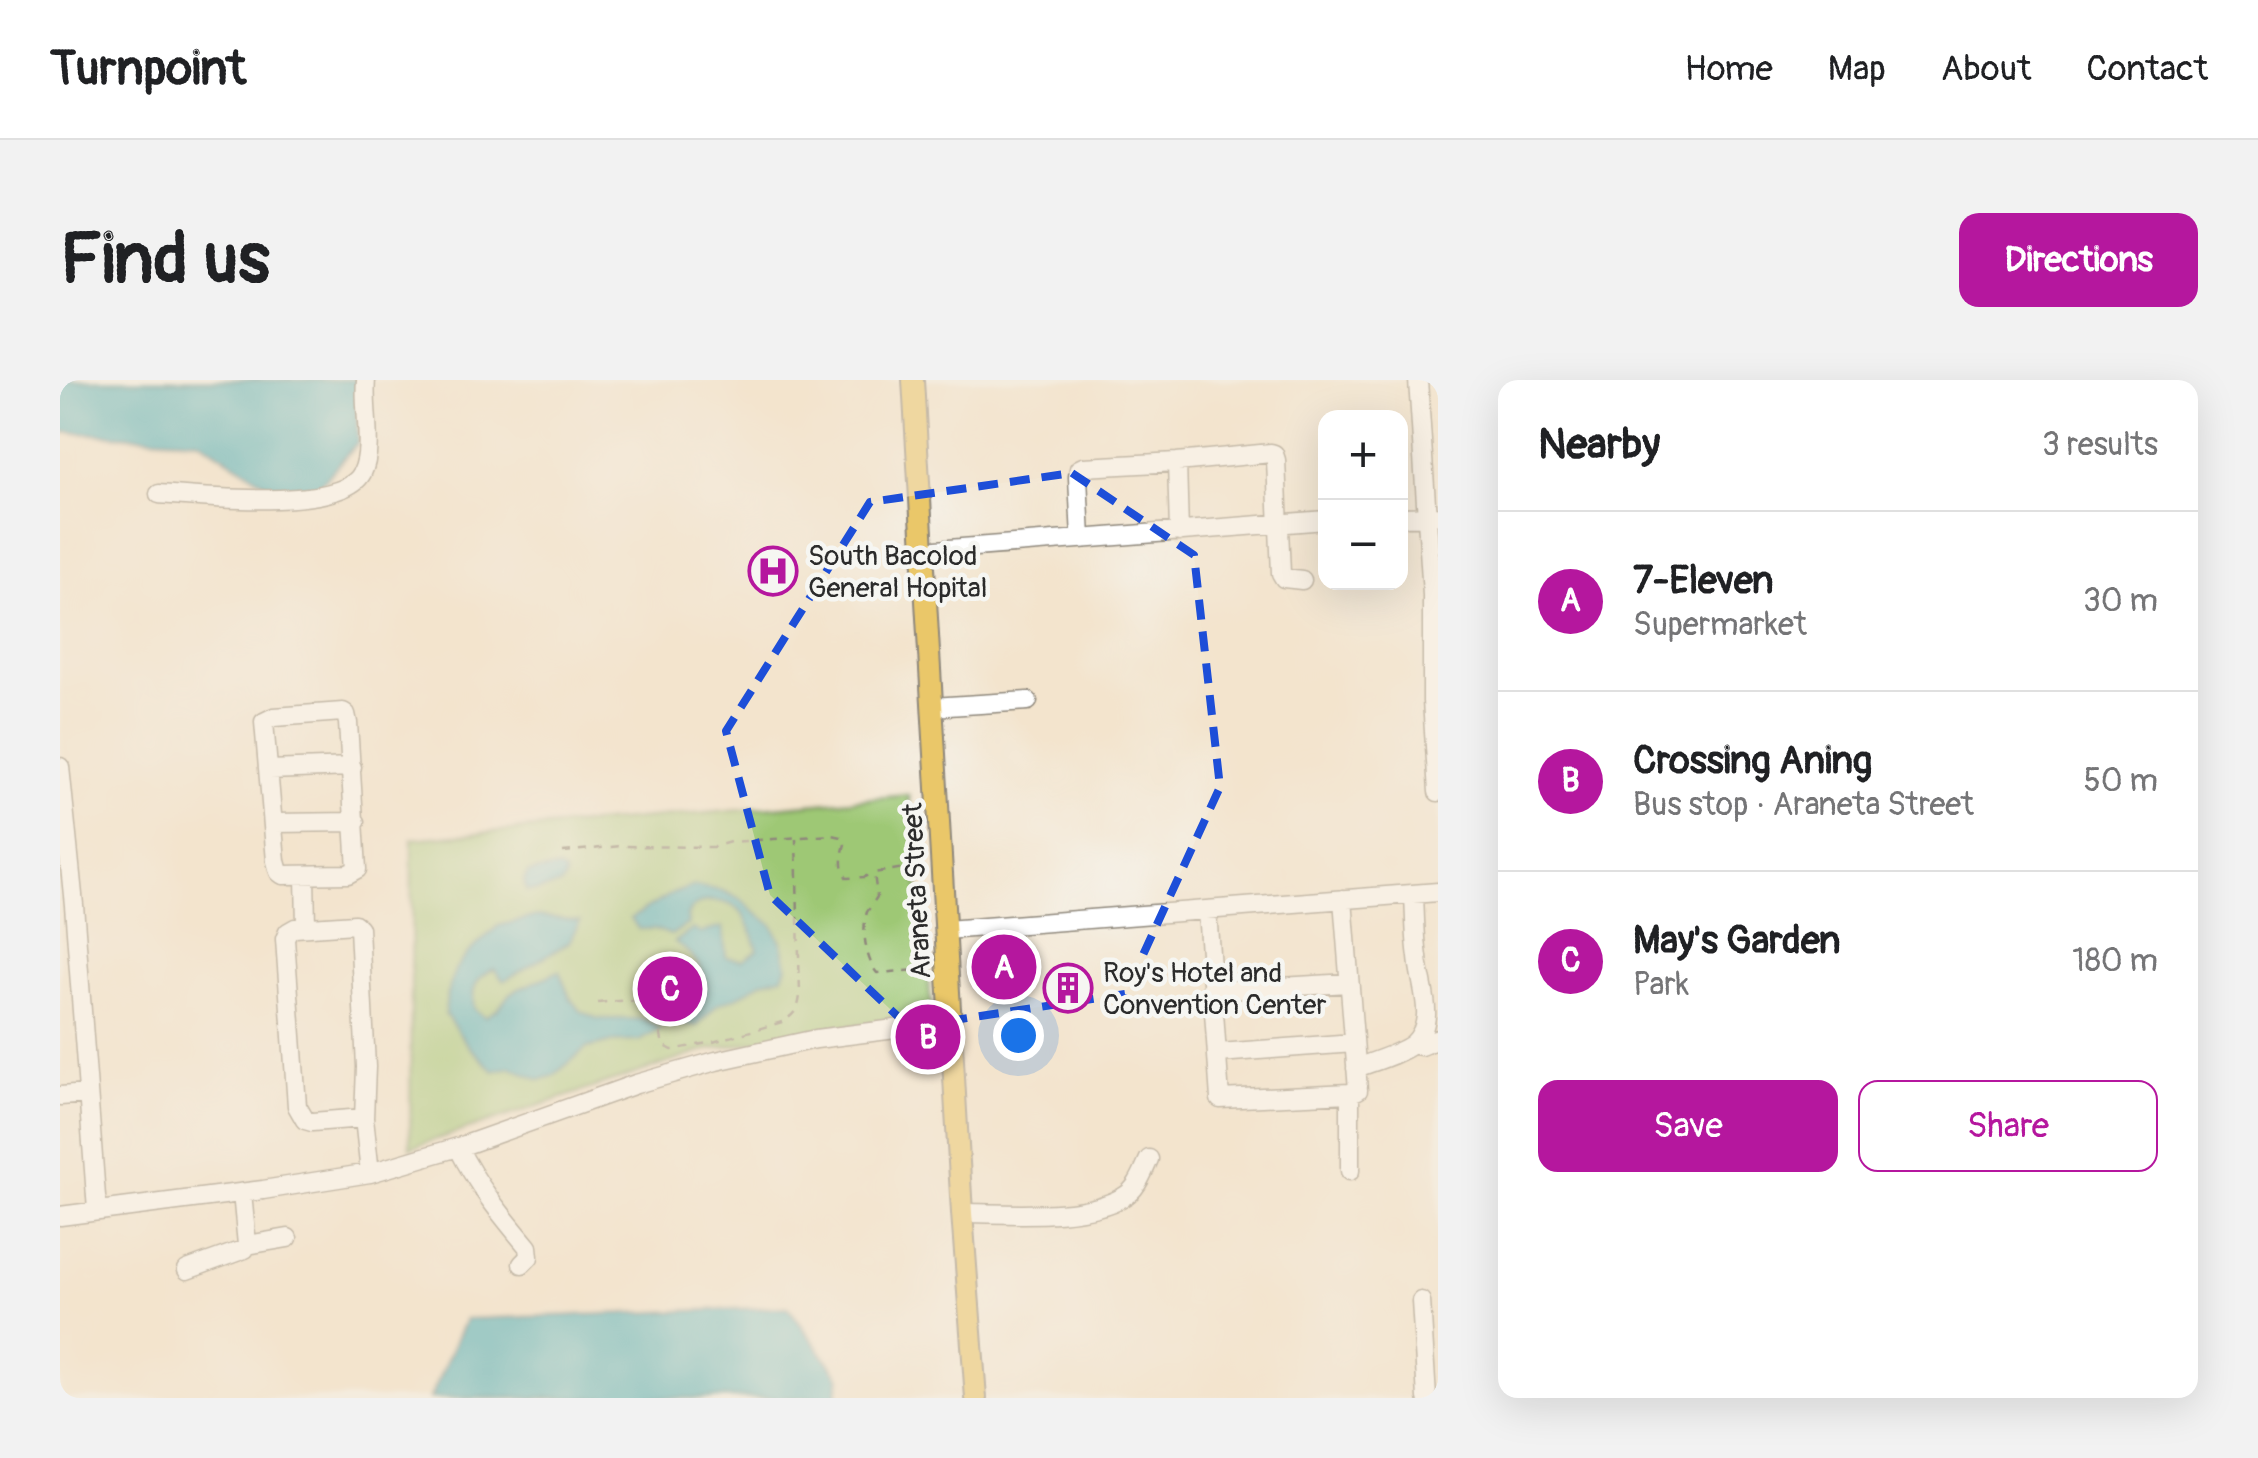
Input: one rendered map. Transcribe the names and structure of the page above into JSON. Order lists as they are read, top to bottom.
{
  "streets": {
    "main road": ["Araneta Street"]
  },
  "places": {
    "hospital": ["South Bacolod General Hopital"],
    "building": ["Roy's Hotel and Convention Center"]
  },
  "page": {
    "header": "Turnpoint",
    "nav": [
      "Home",
      "Map",
      "About",
      "Contact"
    ],
    "buttons": [
      "Directions",
      ["Save", "Share"]
    ],
    "title": "Find us",
    "heading": ["Nearby", "3 results"],
    "map_buttons": ["+", "−"],
    "list": [
      {
        "mark": "A",
        "name": "7-Eleven",
        "note": "Supermarket",
        "value": "30 m"
      },
      {
        "mark": "B",
        "name": "Crossing Aning",
        "note": "Bus stop · Araneta Street",
        "value": "50 m"
      },
      {
        "mark": "C",
        "name": "May's Garden",
        "note": "Park",
        "value": "180 m"
      }
    ],
    "pins": ["A", "C", "B"]
  }
}
